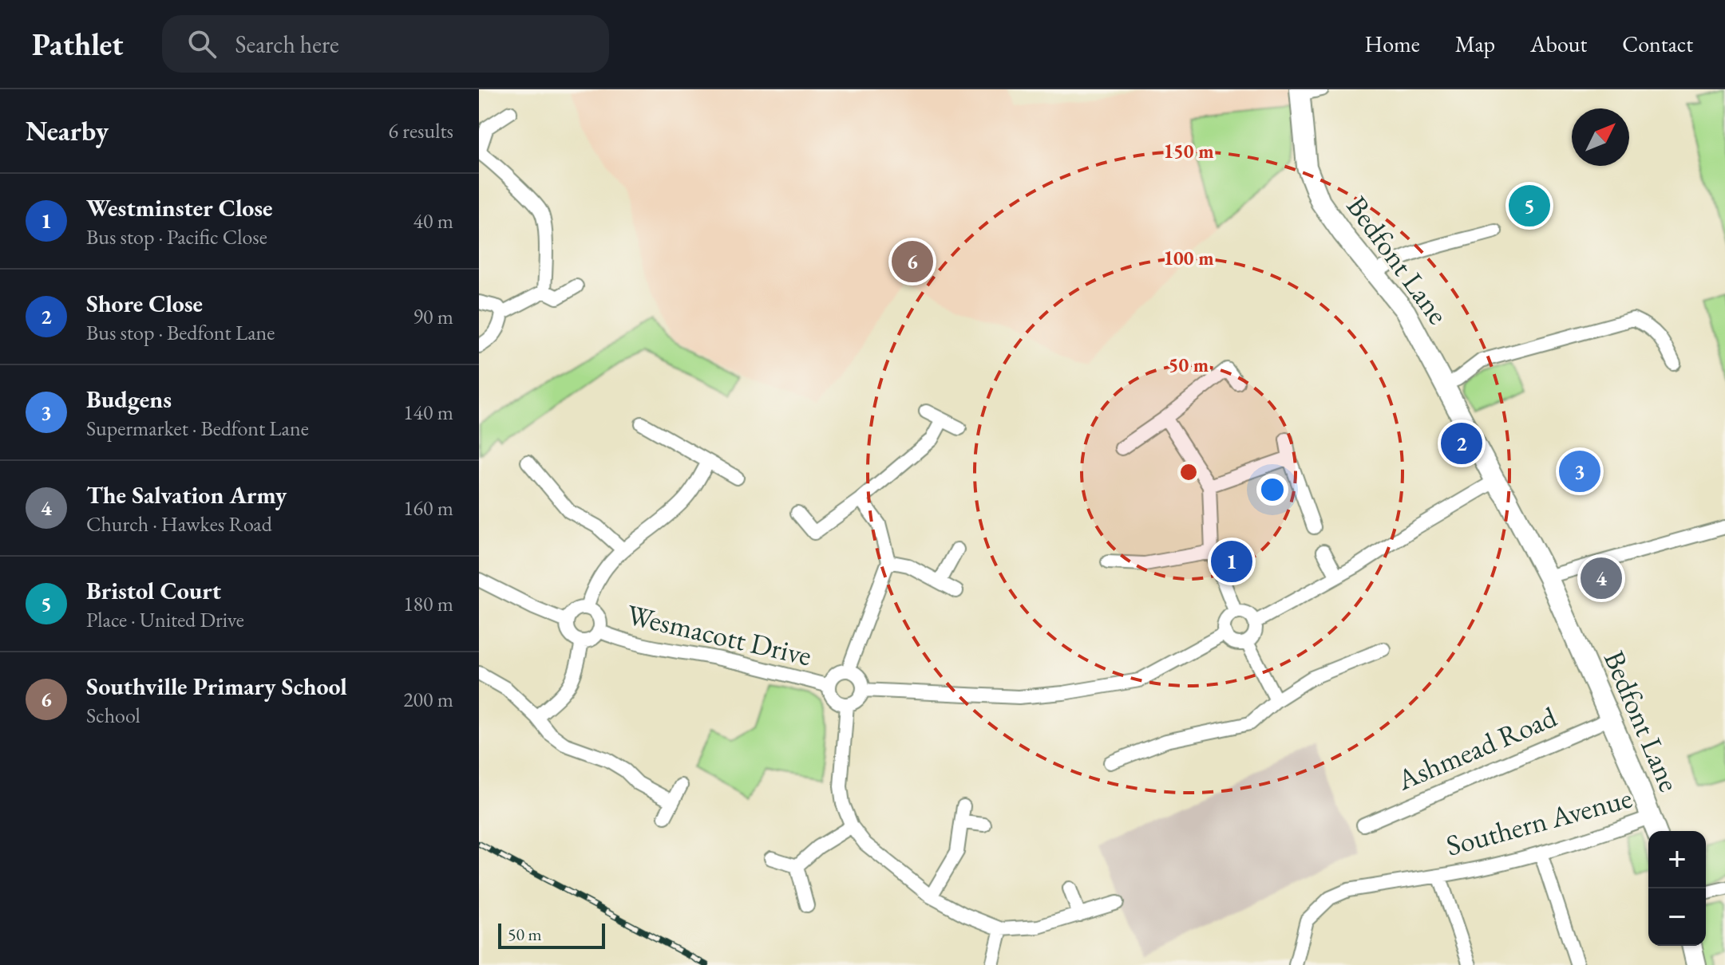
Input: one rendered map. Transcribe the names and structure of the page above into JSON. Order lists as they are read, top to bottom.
{
  "streets": {
    "main road": ["Bedfont Lane"],
    "street": ["Wesmacott Drive", "Ashmead Road", "Southern Avenue"]
  },
  "crossings": [
    ["Bedfont Lane", "Ashmead Road"],
    ["Bedfont Lane", "Southern Avenue"]
  ],
  "scale_bar": "50 m",
  "north": "top right",
  "page": {
    "header": "Pathlet",
    "search": "Search here",
    "nav": [
      "Home",
      "Map",
      "About",
      "Contact"
    ],
    "heading": ["Nearby", "6 results"],
    "list": [
      {
        "mark": "1",
        "name": "Westminster Close",
        "note": "Bus stop · Pacific Close",
        "value": "40 m"
      },
      {
        "mark": "2",
        "name": "Shore Close",
        "note": "Bus stop · Bedfont Lane",
        "value": "90 m"
      },
      {
        "mark": "3",
        "name": "Budgens",
        "note": "Supermarket · Bedfont Lane",
        "value": "140 m"
      },
      {
        "mark": "4",
        "name": "The Salvation Army",
        "note": "Church · Hawkes Road",
        "value": "160 m"
      },
      {
        "mark": "5",
        "name": "Bristol Court",
        "note": "Place · United Drive",
        "value": "180 m"
      },
      {
        "mark": "6",
        "name": "Southville Primary School",
        "note": "School",
        "value": "200 m"
      }
    ],
    "pins": [
      "5",
      "6",
      "2",
      "3",
      "1",
      "4"
    ],
    "map_buttons": ["+", "−"],
    "scale": "50 m"
  },
  "rings": ["150 m", "100 m", "50 m"]
}
